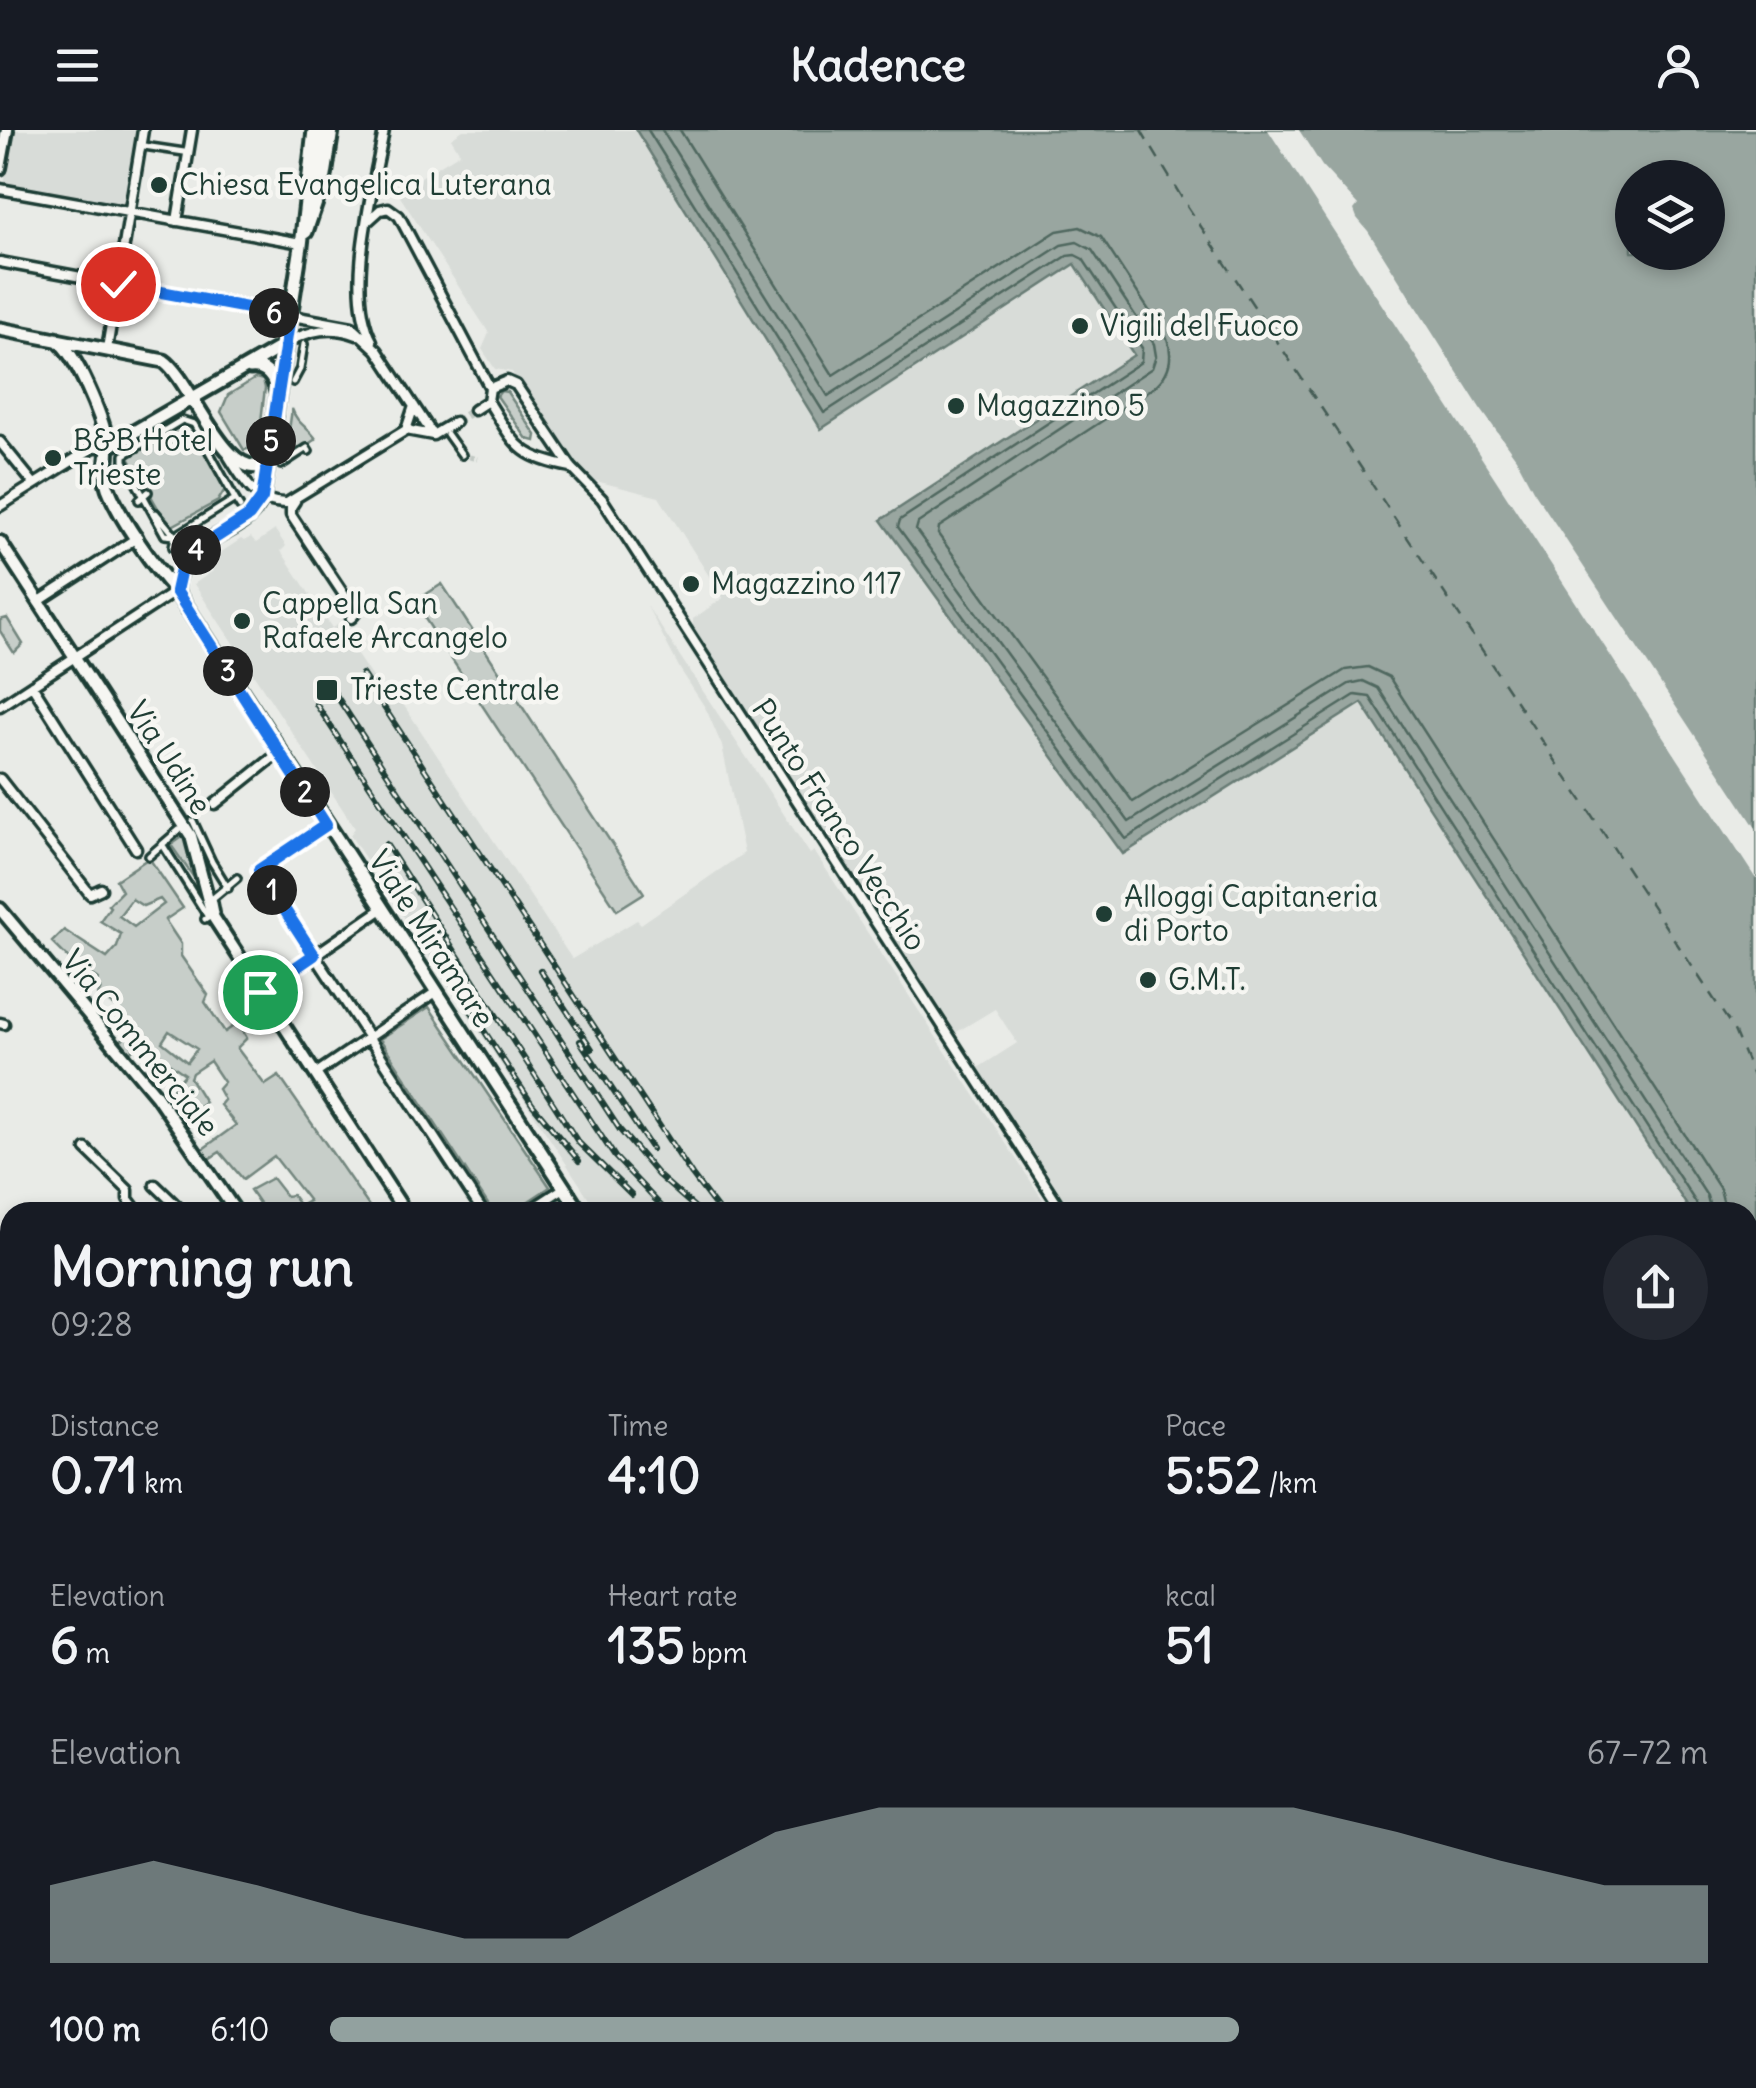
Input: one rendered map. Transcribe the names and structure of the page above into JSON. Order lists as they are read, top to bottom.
{
  "streets": {
    "main road": ["Via Udine", "Viale Miramare", "Via Commerciale"],
    "street": ["Punto Franco Vecchio"]
  },
  "places": {
    "other": [
      "Chiesa Evangelica Luterana",
      "Vigili del Fuoco",
      "Magazzino 5",
      "B&B Hotel Trieste",
      "Magazzino 117",
      "Cappella San Rafaele Arcangelo",
      "Alloggi Capitaneria di Porto",
      "G.M.T."
    ],
    "transit": ["Trieste Centrale"]
  },
  "page": {
    "header": "Kadence",
    "pins": [
      "6",
      "5",
      "4",
      "3",
      "2",
      "1"
    ],
    "heading": ["Morning run", "09:28"],
    "stats": [
      ["Distance", "0.71 km"],
      ["Time", "4:10"],
      ["Pace", "5:52 /km"],
      ["Elevation", "6 m"],
      ["Heart rate", "135 bpm"],
      ["kcal", "51"]
    ],
    "chart": ["Elevation", "67–72 m"],
    "list": [
      {
        "name": "100 m",
        "note": "6:10"
      }
    ]
  }
}
